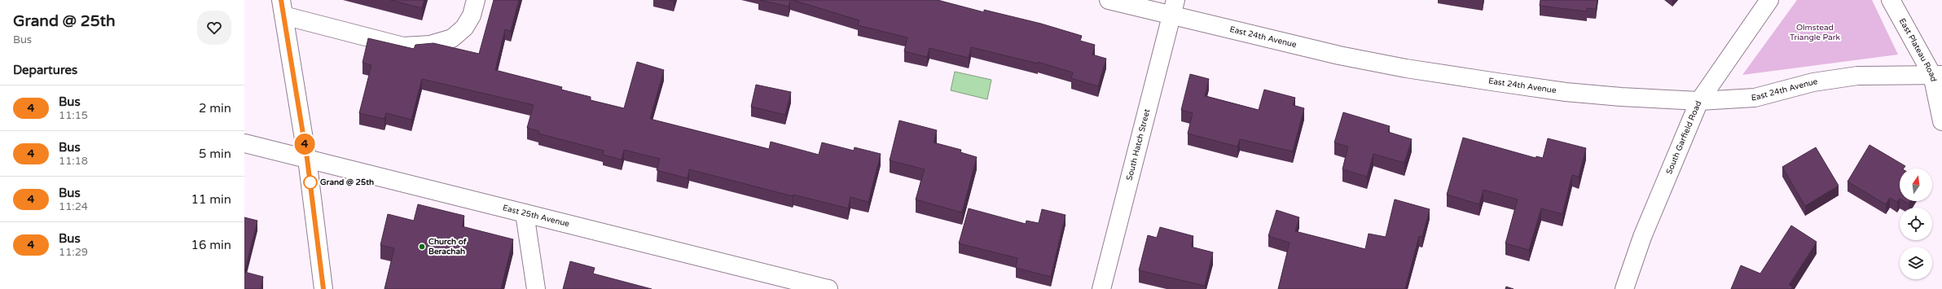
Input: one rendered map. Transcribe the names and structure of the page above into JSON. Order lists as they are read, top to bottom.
{
  "streets": {
    "street": [
      "East 24th Avenue",
      "East Plateau Road",
      "South Garfield Road",
      "South Hatch Street",
      "East 25th Avenue"
    ]
  },
  "crossings": [
    ["East 24th Avenue", "East Plateau Road"],
    ["East 24th Avenue", "South Garfield Road"],
    ["East 24th Avenue", "South Hatch Street"]
  ],
  "parks": ["Olmstead Triangle Park"],
  "places": ["Grand @ 25th", "Church of Berachah"],
  "lines": ["bus line 4"],
  "north": "top",
  "page": {
    "heading": [
      ["Grand @ 25th", "Bus"],
      "Departures"
    ],
    "on_map": "4",
    "list": [
      {
        "mark": "4",
        "name": "Bus",
        "note": "11:15",
        "value": "2 min"
      },
      {
        "mark": "4",
        "name": "Bus",
        "note": "11:18",
        "value": "5 min"
      },
      {
        "mark": "4",
        "name": "Bus",
        "note": "11:24",
        "value": "11 min"
      },
      {
        "mark": "4",
        "name": "Bus",
        "note": "11:29",
        "value": "16 min"
      }
    ]
  }
}
